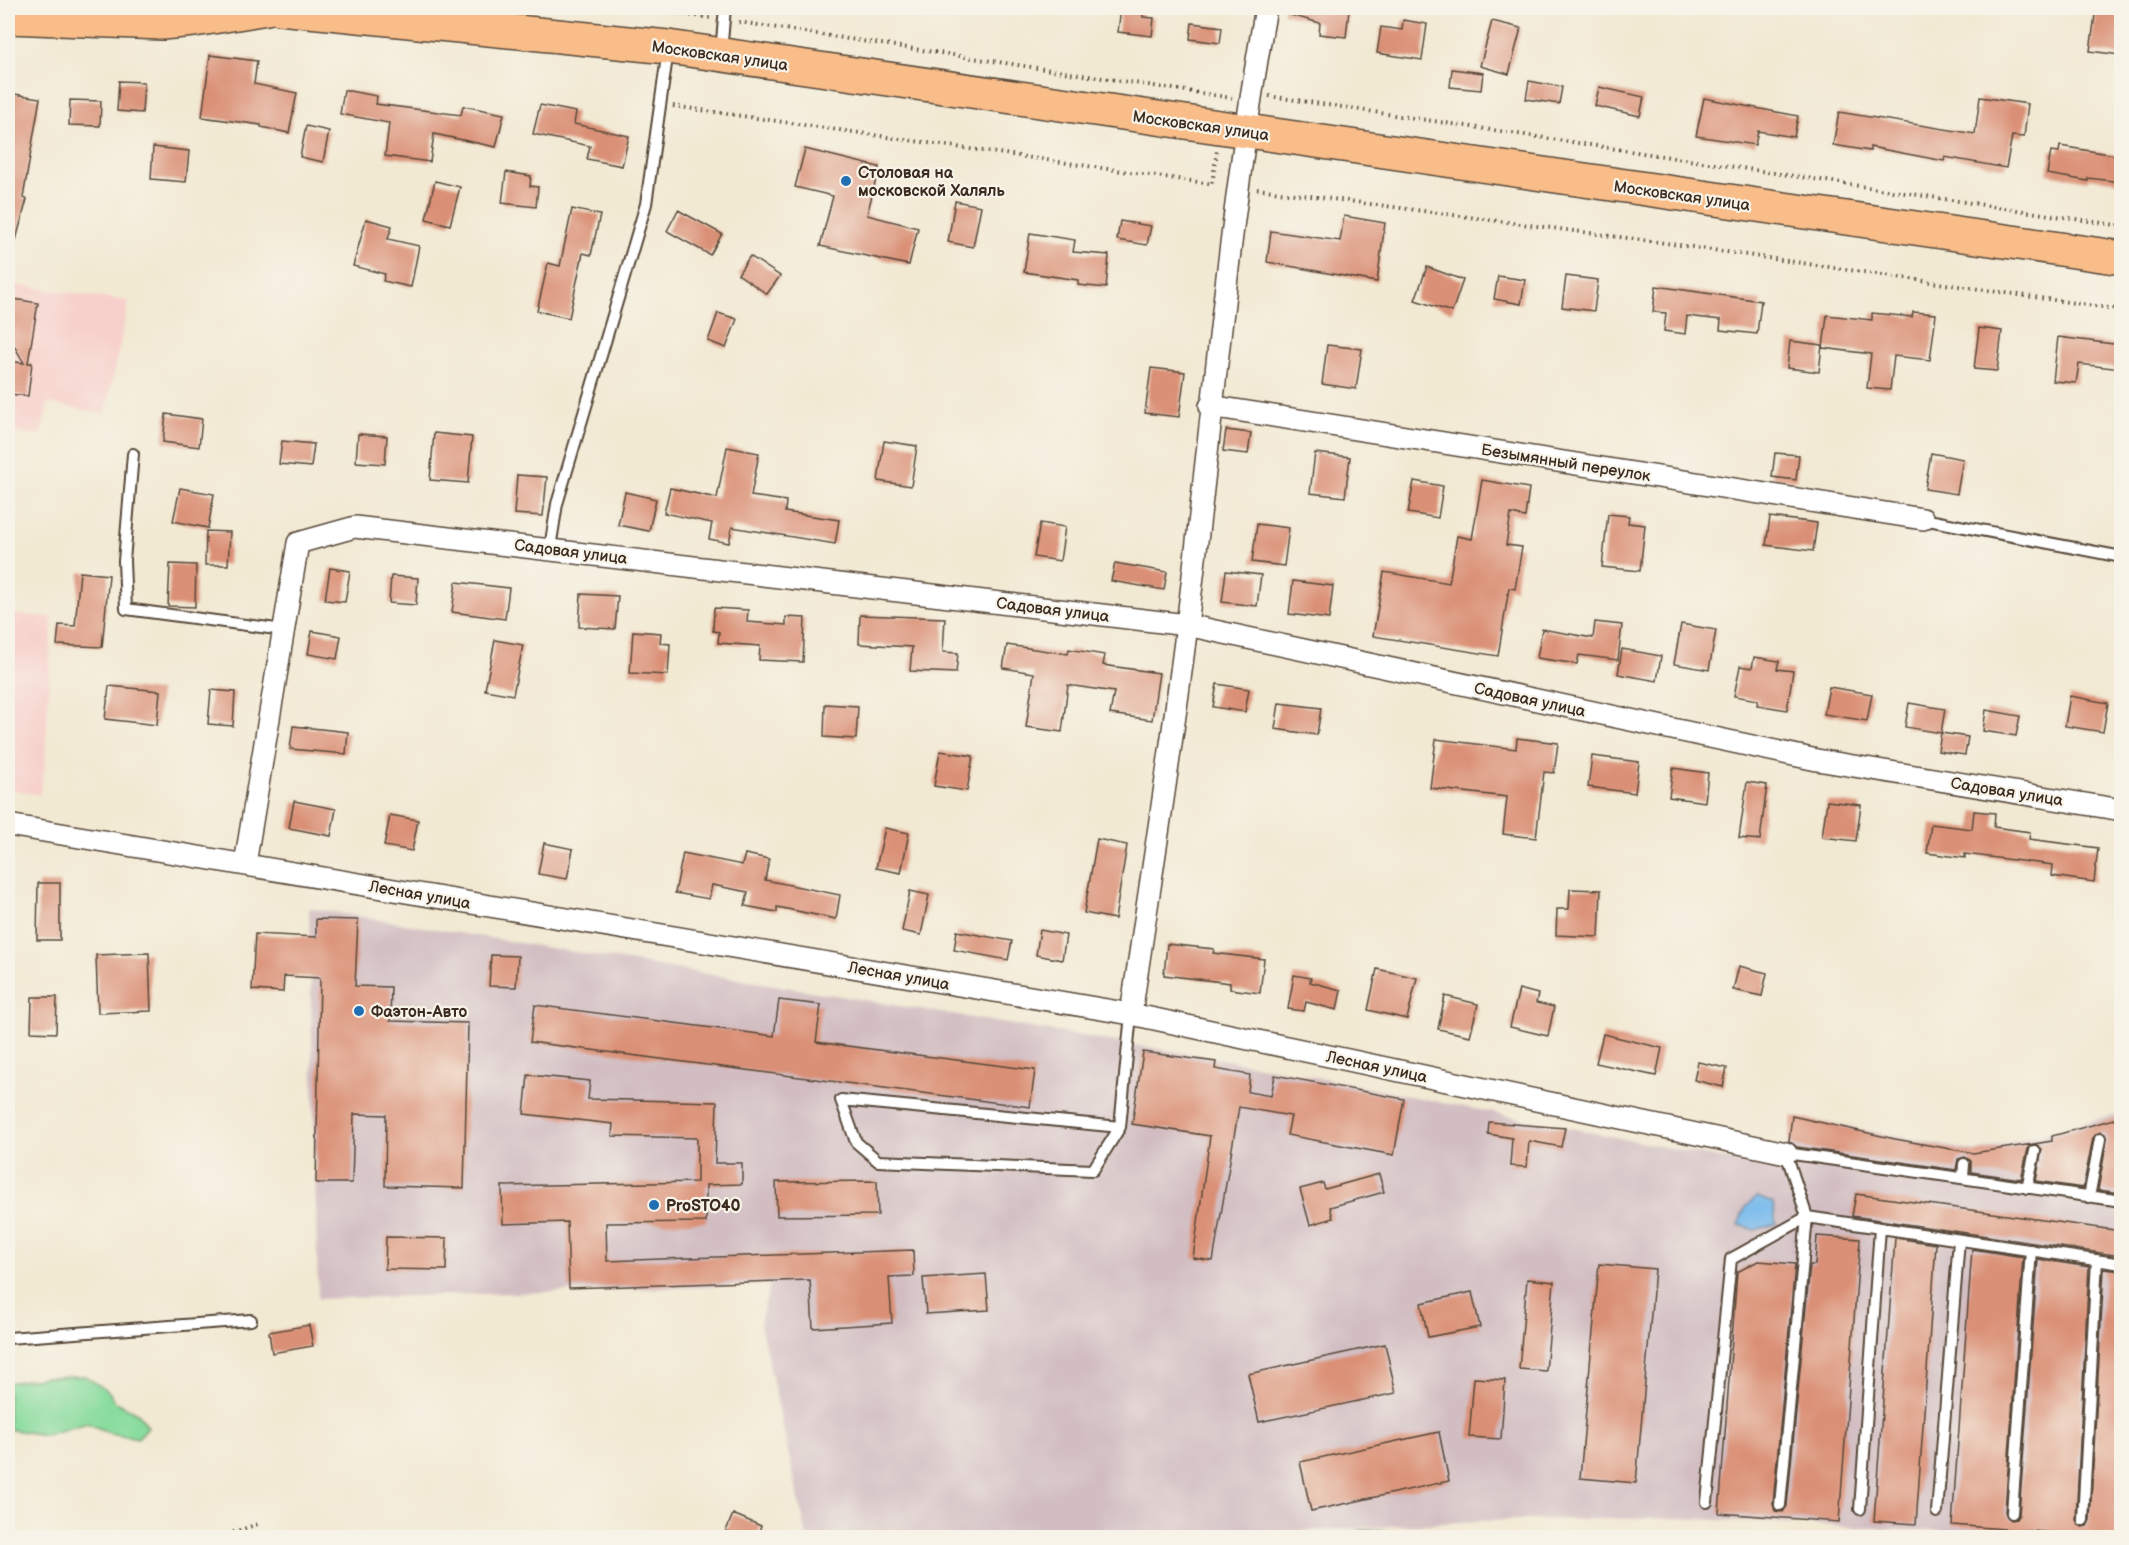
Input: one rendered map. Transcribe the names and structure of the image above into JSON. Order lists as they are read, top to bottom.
{
  "streets": {
    "main road": ["Московская улица"],
    "street": ["Безымянный переулок", "Садовая улица", "Лесная улица"]
  },
  "crossings": [
    ["Садовая улица", "Лесная улица"]
  ],
  "places": ["Столовая на московской Халяль", "Фаэтон-Авто", "ProSTO40"]
}
